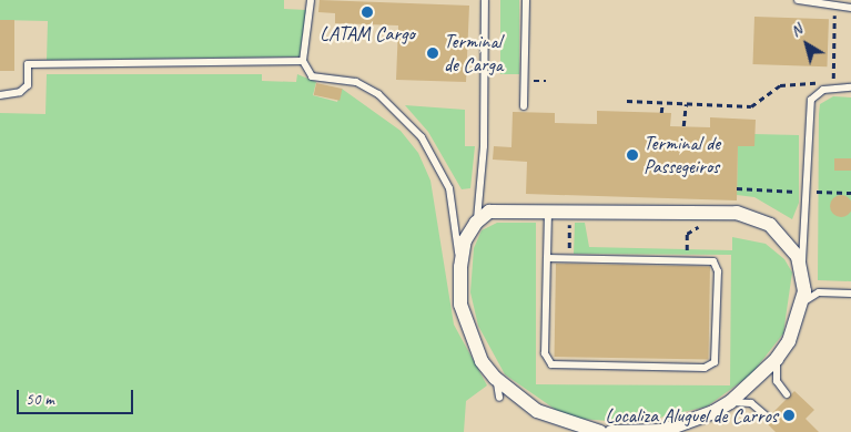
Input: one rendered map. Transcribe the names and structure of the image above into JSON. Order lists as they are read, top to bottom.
{
  "places": [
    "LATAM Cargo",
    "Terminal de Carga",
    "Terminal de Passegeiros",
    "Localiza Aluguel de Carros"
  ],
  "scale_bar": "50 m",
  "north": "top left"
}
